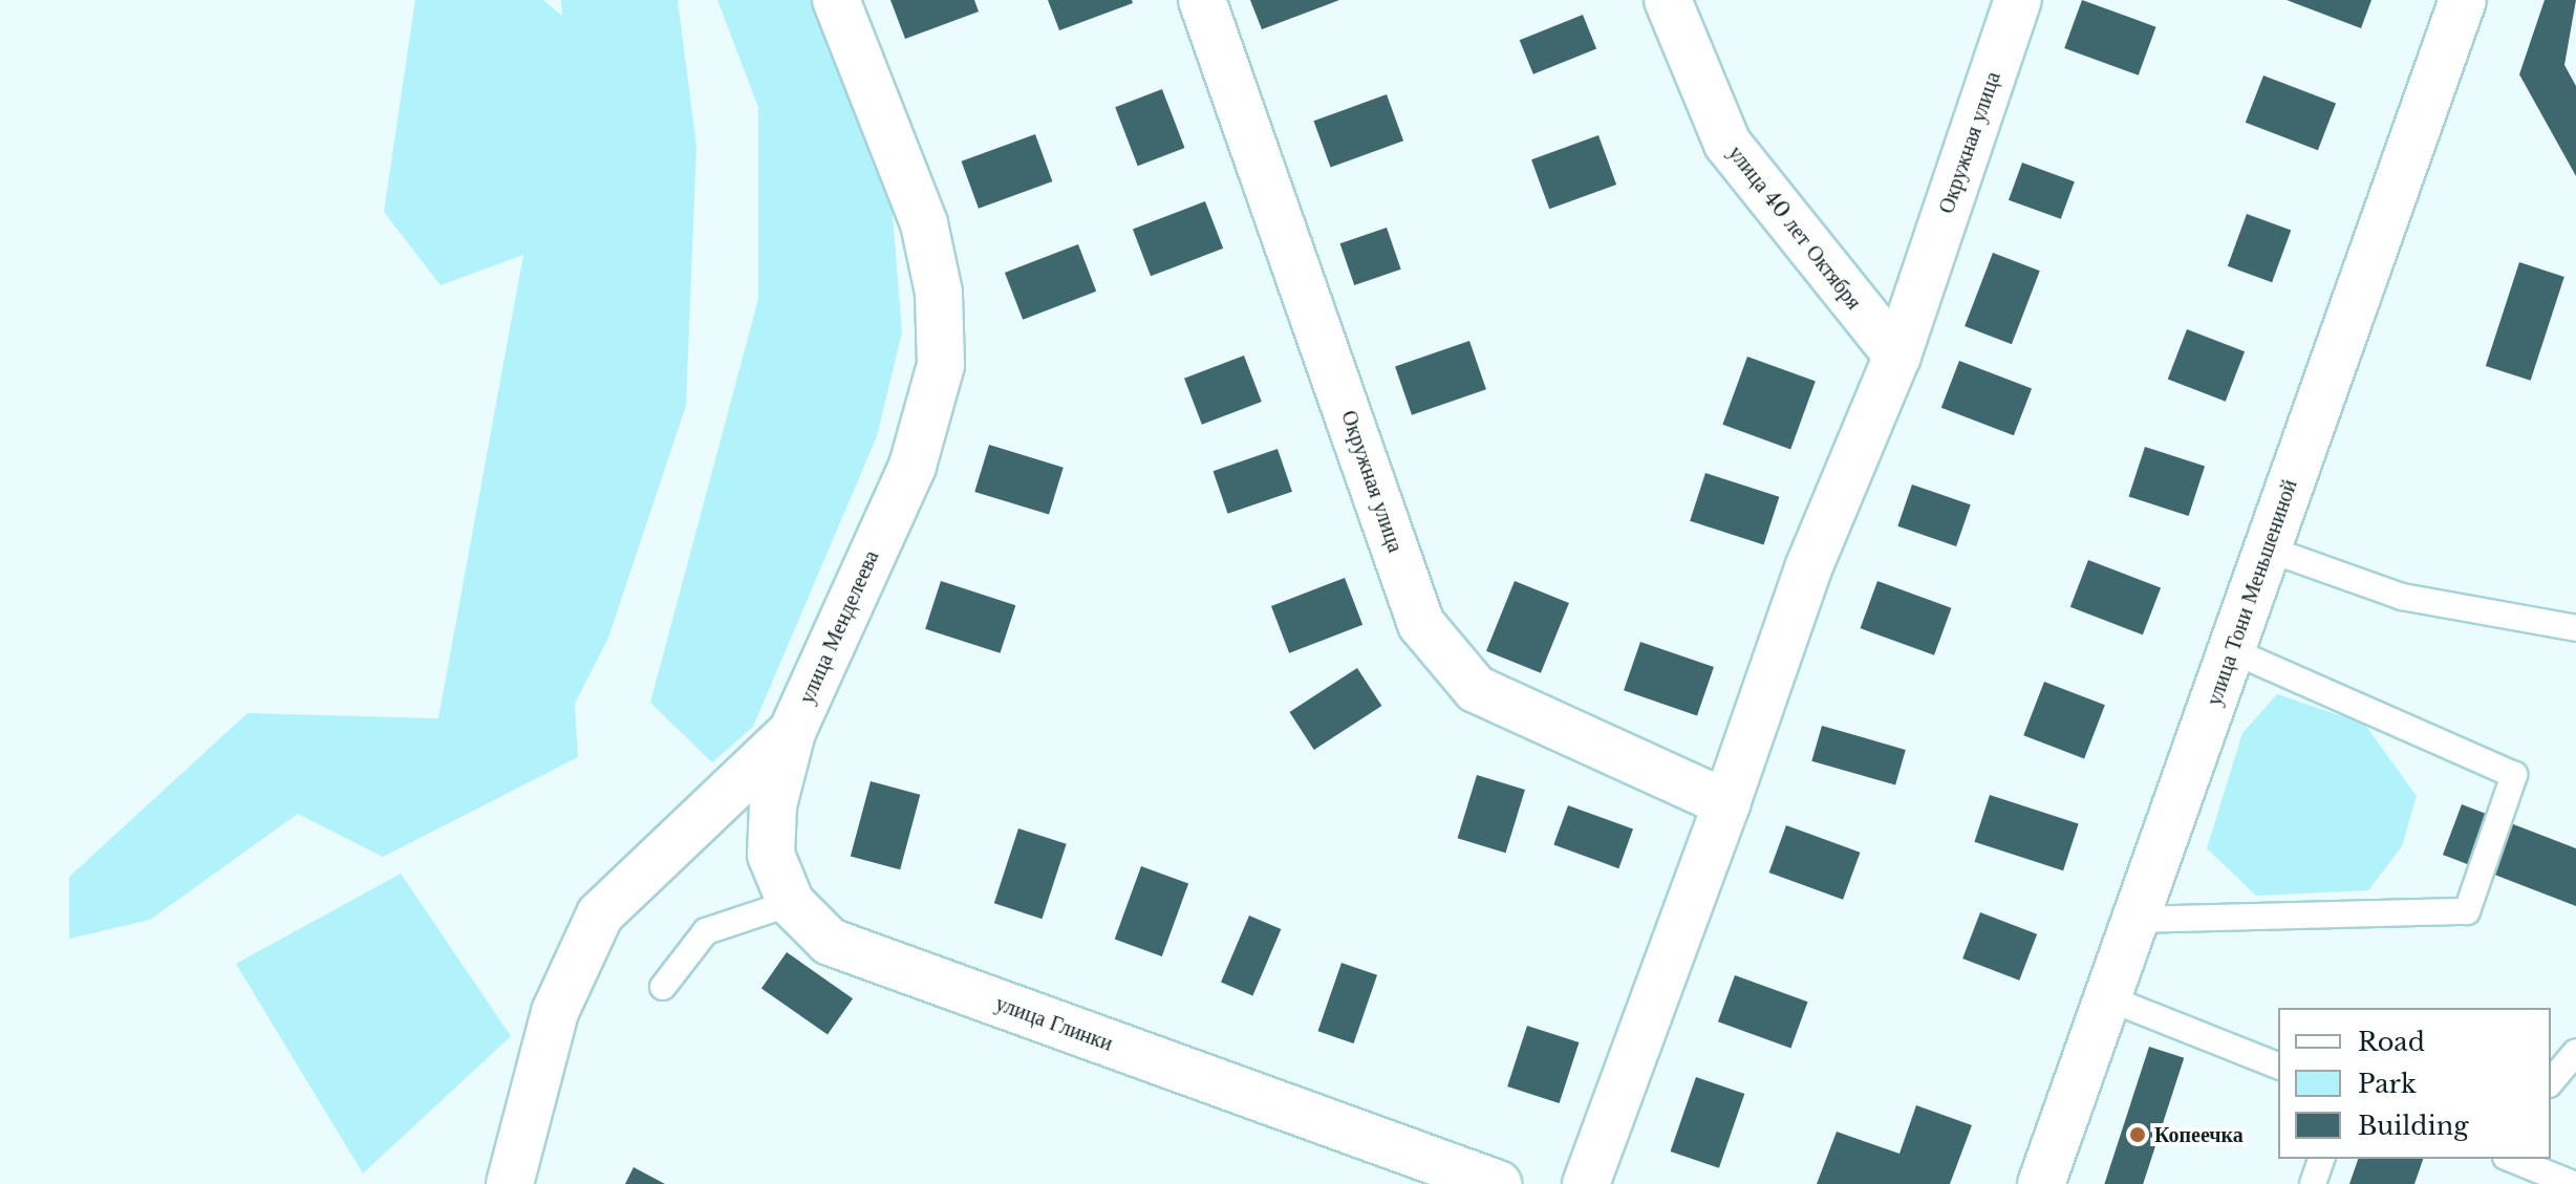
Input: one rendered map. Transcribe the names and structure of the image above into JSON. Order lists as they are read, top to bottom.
{
  "streets": {
    "street": [
      "Окружная улица",
      "улица 40 лет Октября",
      "улица Тони Меньшениной",
      "улица Менделеева",
      "улица Глинки"
    ]
  },
  "crossings": [
    ["Окружная улица", "улица 40 лет Октября"],
    ["улица Менделеева", "улица Глинки"]
  ],
  "places": ["Копеечка"],
  "legend": ["Road", "Park", "Building"]
}
